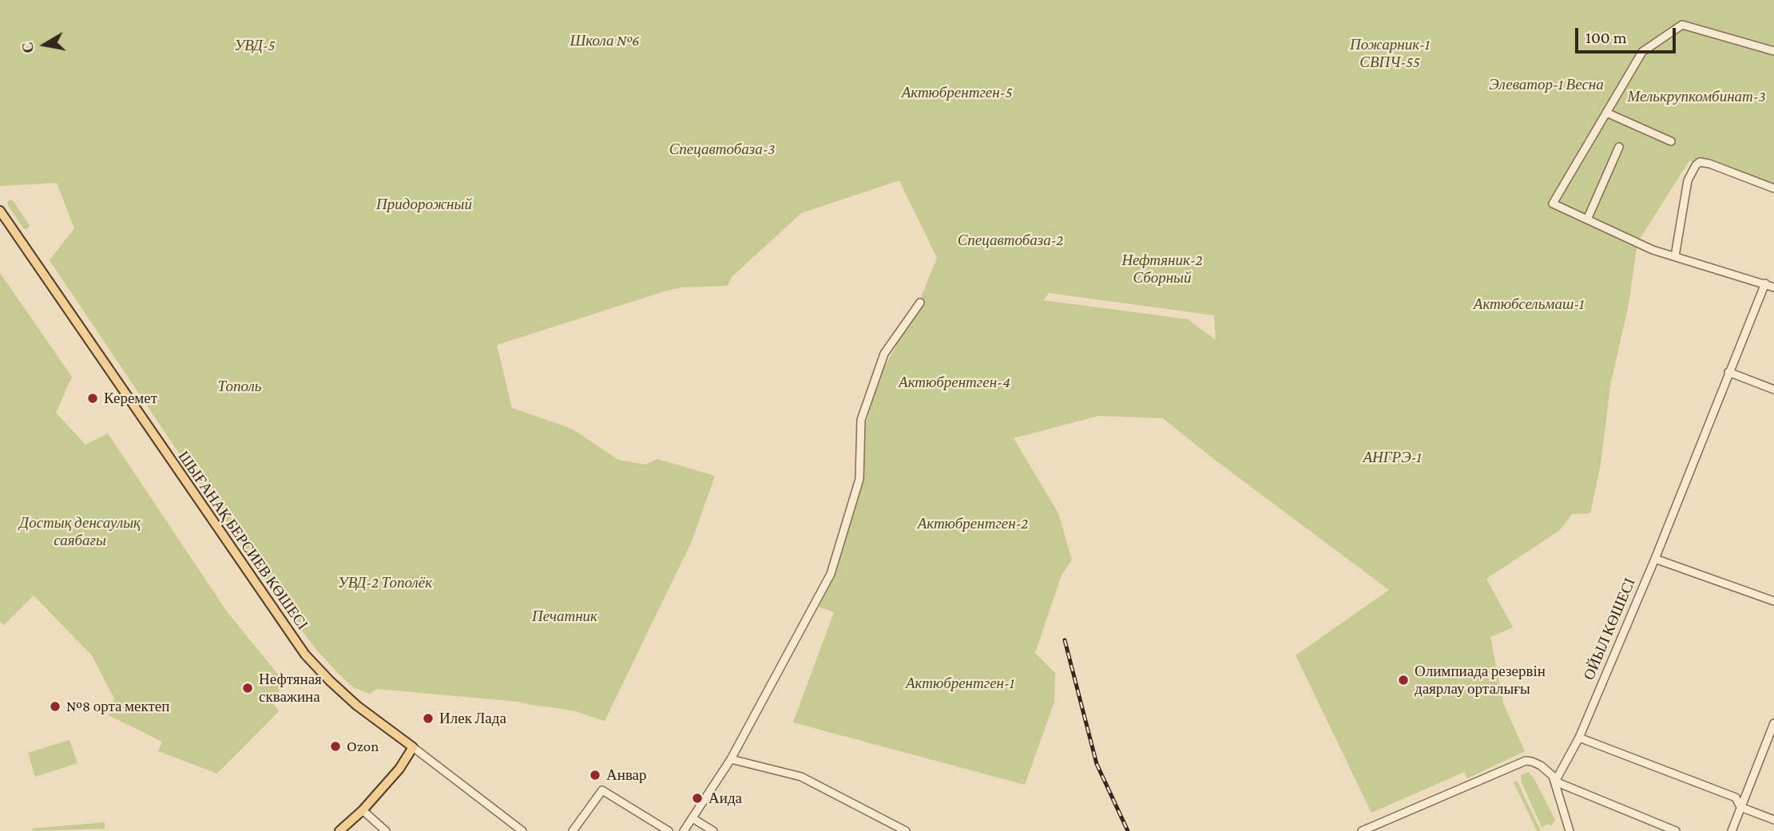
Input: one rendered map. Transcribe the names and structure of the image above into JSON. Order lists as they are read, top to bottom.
{
  "streets": {
    "main road": ["ШЫҒАНАҚ БЕРСИЕВ КӨШЕСІ"],
    "street": ["ОЙЫЛ КӨШЕСІ"]
  },
  "parks": [
    "Школа №6",
    "Пожарник-1 СВПЧ-55",
    "УВД-5",
    "Элеватор-1 Весна",
    "Актюбрентген-5",
    "Мелькрупкомбинат-3",
    "Спецавтобаза-3",
    "Придорожный",
    "Спецавтобаза-2",
    "Нефтяник-2 Сборный",
    "Актюбсельмаш-1",
    "Актюбрентген-4",
    "Тополь",
    "АНГРЭ-1",
    "Достық денсаулық саябағы",
    "Актюбрентген-2",
    "УВД-2 Тополёк",
    "Печатник",
    "Актюбрентген-1"
  ],
  "places": [
    "Керемет",
    "Олимпиада резервін даярлау орталығы",
    "Нефтяная скважина",
    "№8 орта мектеп",
    "Илек Лада",
    "Ozon",
    "Анвар",
    "Аида"
  ],
  "scale_bar": "100 m",
  "north": "left"
}
